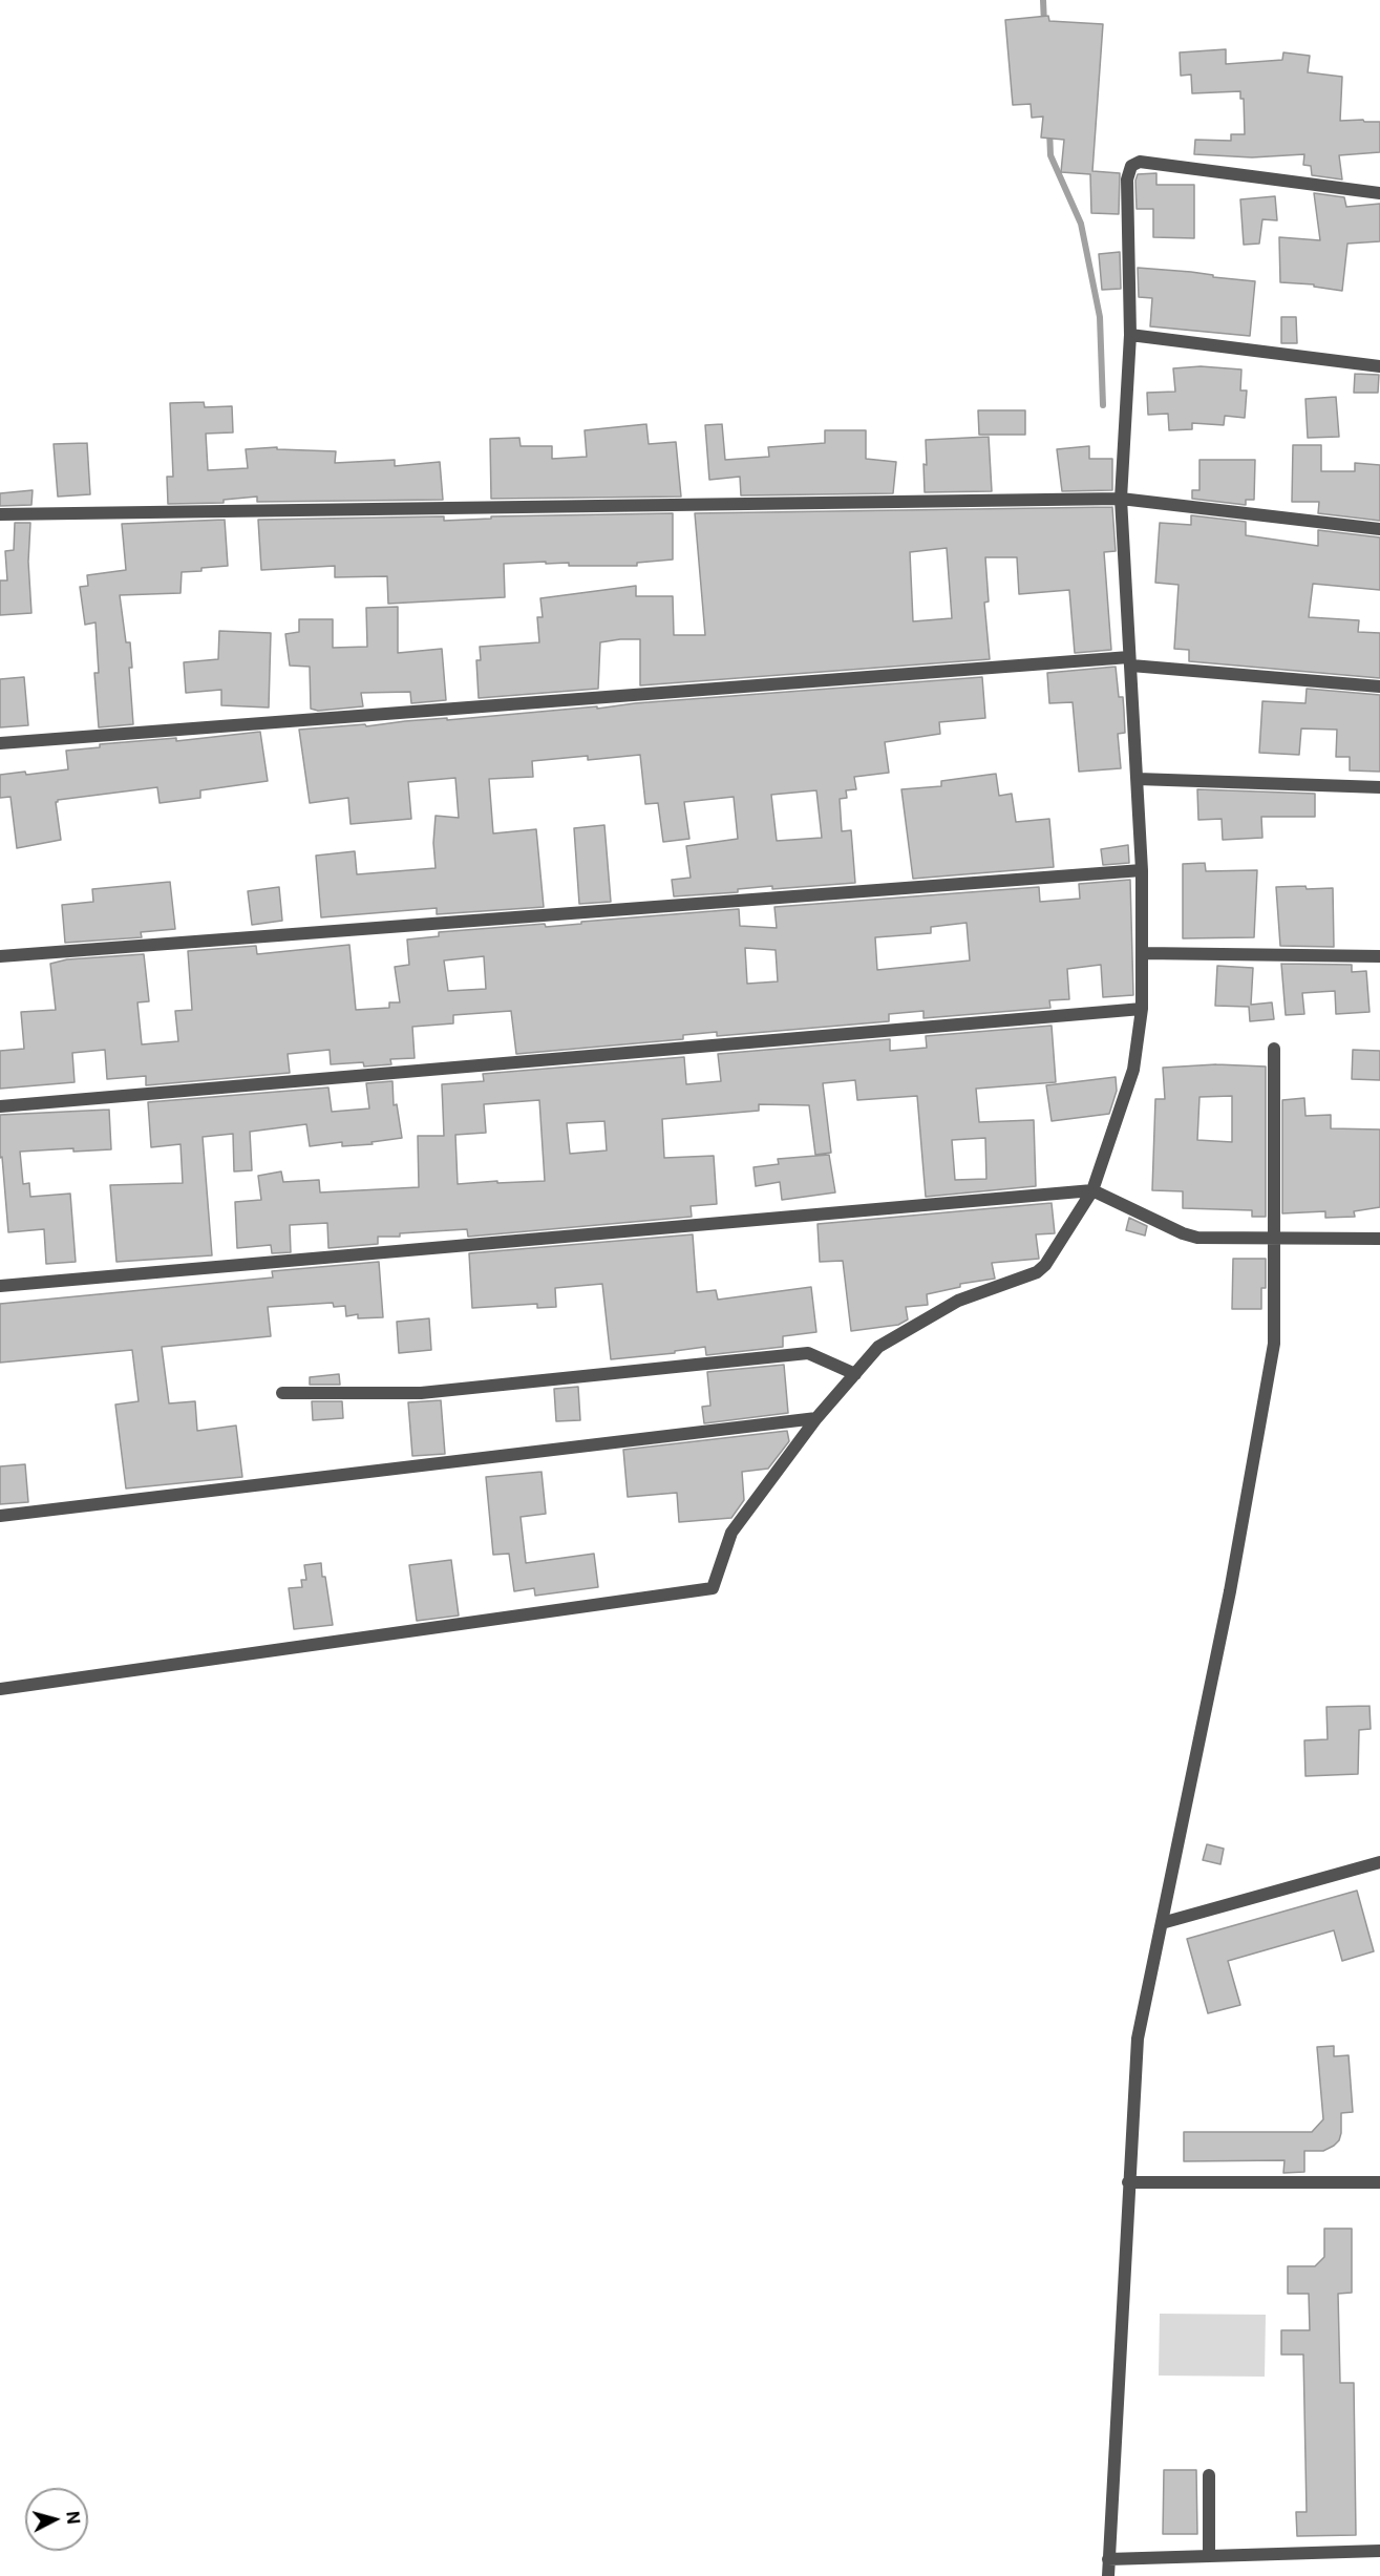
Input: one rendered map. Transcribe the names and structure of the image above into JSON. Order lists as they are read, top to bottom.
{
  "north": "right"
}
